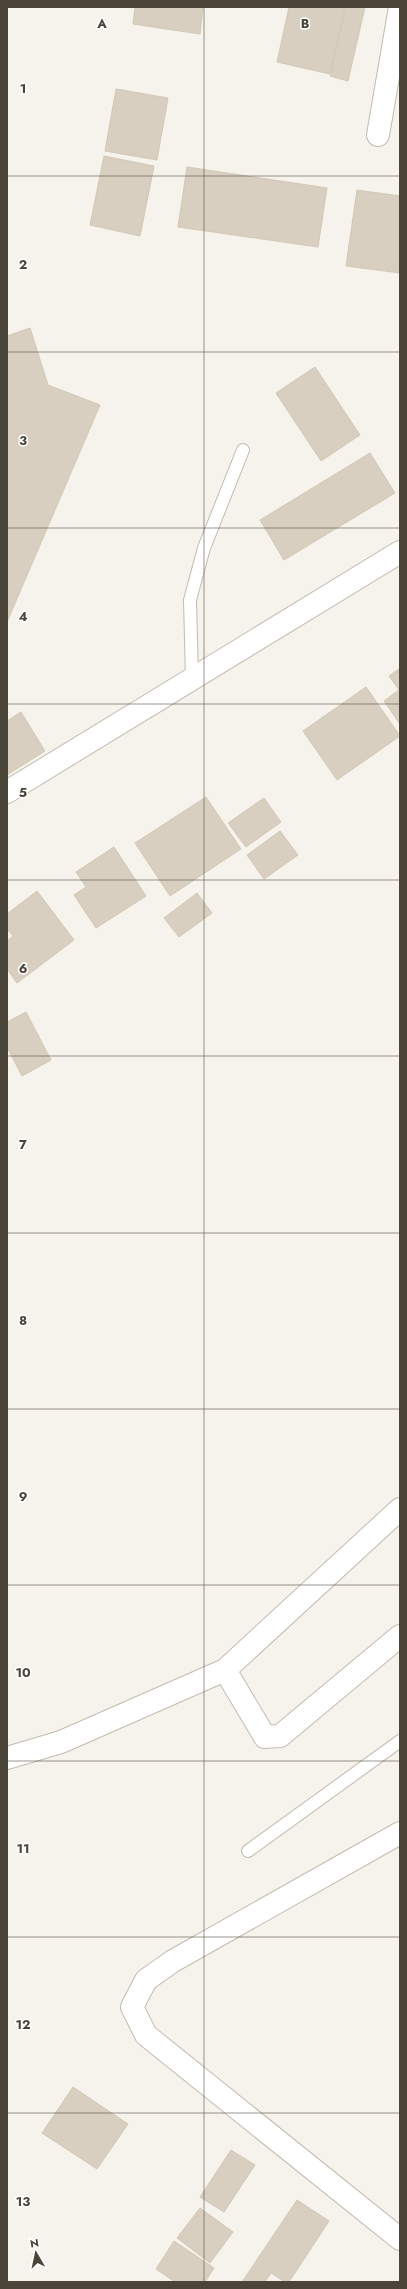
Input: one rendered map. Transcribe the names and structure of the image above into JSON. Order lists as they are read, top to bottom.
{
  "north": "top",
  "grid": {
    "columns": ["A", "B"],
    "rows": [
      "1",
      "2",
      "3",
      "4",
      "5",
      "6",
      "7",
      "8",
      "9",
      "10",
      "11",
      "12",
      "13"
    ]
  }
}
